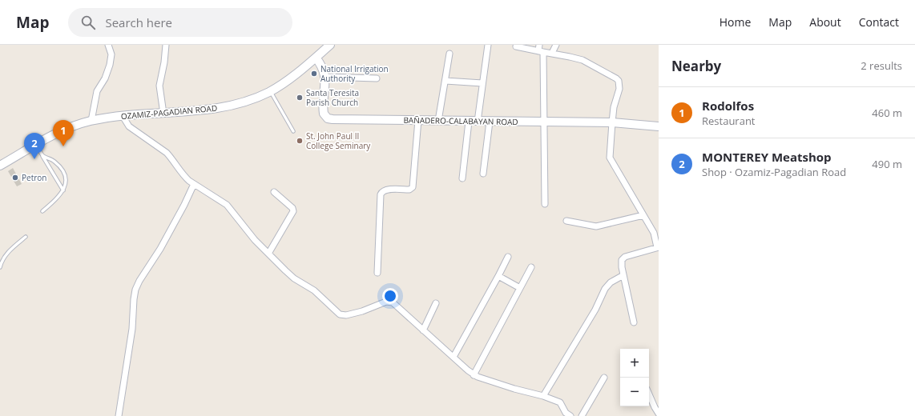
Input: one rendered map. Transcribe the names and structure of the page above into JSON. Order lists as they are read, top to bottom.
{
  "streets": {
    "street": ["OZAMIZ-PAGADIAN ROAD", "BAÑADERO-CALABAYAN ROAD"]
  },
  "crossings": [
    ["OZAMIZ-PAGADIAN ROAD", "BAÑADERO-CALABAYAN ROAD"]
  ],
  "places": [
    "National Irrigation Authority",
    "Santa Teresita Parish Church",
    "St. John Paul II College Seminary",
    "Petron"
  ],
  "page": {
    "header": "Map",
    "search": "Search here",
    "nav": [
      "Home",
      "Map",
      "About",
      "Contact"
    ],
    "heading": ["Nearby", "2 results"],
    "list": [
      {
        "mark": "1",
        "name": "Rodolfos",
        "note": "Restaurant",
        "value": "460 m"
      },
      {
        "mark": "2",
        "name": "MONTEREY Meatshop",
        "note": "Shop · Ozamiz-Pagadian Road",
        "value": "490 m"
      }
    ],
    "pins": ["1", "2"],
    "map_buttons": ["+", "−"]
  }
}
